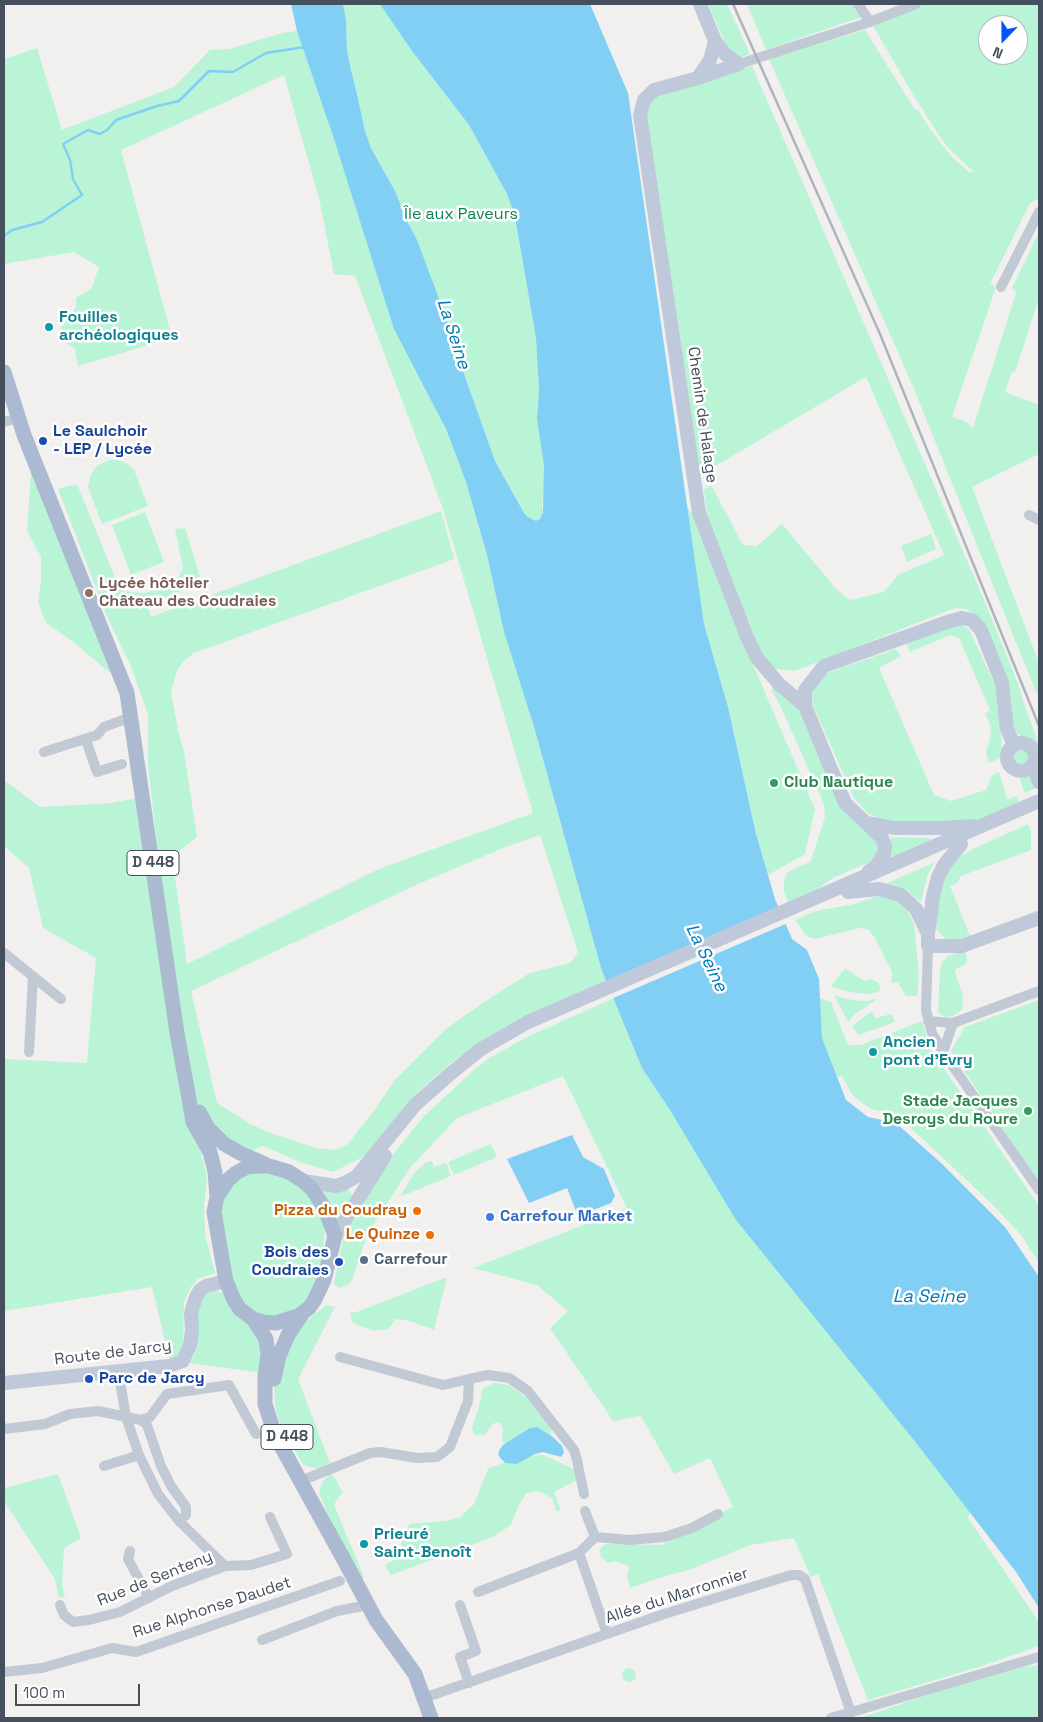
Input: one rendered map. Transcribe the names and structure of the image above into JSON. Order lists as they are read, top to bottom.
{
  "streets": {
    "main road": ["Chemin de Halage", "D 448", "Route de Jarcy"],
    "street": ["Rue de Senteny", "Allée du Marronnier", "Rue Alphonse Daudet"]
  },
  "crossings": [
    ["D 448", "Route de Jarcy"],
    ["D 448", "Allée du Marronnier"]
  ],
  "water": ["La Seine"],
  "parks": ["Île aux Paveurs"],
  "places": [
    "Fouilles archéologiques",
    "Le Saulchoir - LEP / Lycée",
    "Lycée hôtelier Château des Coudraies",
    "Club Nautique",
    "Ancien pont d'Evry",
    "Stade Jacques Desroys du Roure",
    "Pizza du Coudray",
    "Carrefour Market",
    "Le Quinze",
    "Carrefour",
    "Bois des Coudraies",
    "Parc de Jarcy",
    "Prieuré Saint-Benoît"
  ],
  "scale_bar": "100 m",
  "north": "bottom"
}
